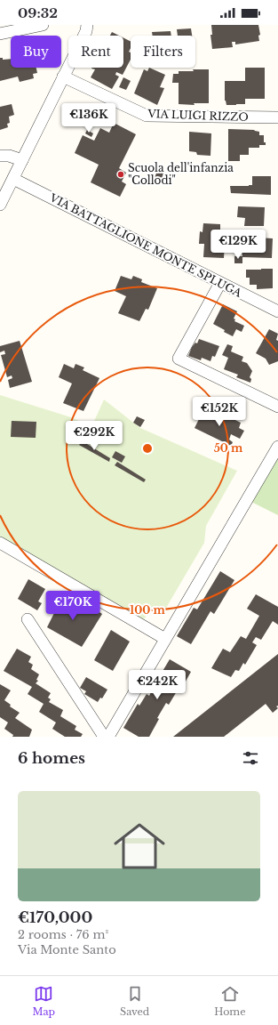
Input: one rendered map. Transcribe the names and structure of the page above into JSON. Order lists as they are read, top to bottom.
{
  "streets": {
    "street": ["VIA LUIGI RIZZO", "VIA BATTAGLIONE MONTE SPLUGA"]
  },
  "places": ["Scuola dell'infanzia \"Collodi\""],
  "page": {
    "status": "09:32",
    "chip": ["Buy", "Rent", "Filters"],
    "price": [
      "€136K",
      "€129K",
      "€152K",
      "€292K",
      "€170K",
      "€242K"
    ],
    "heading": "6 homes",
    "list": [
      {
        "name": "€170,000",
        "note": "2 rooms · 76 m² · Via Monte Santo"
      }
    ],
    "tabs": ["Map", "Saved", "Home"]
  },
  "rings": ["50 m", "100 m"]
}
